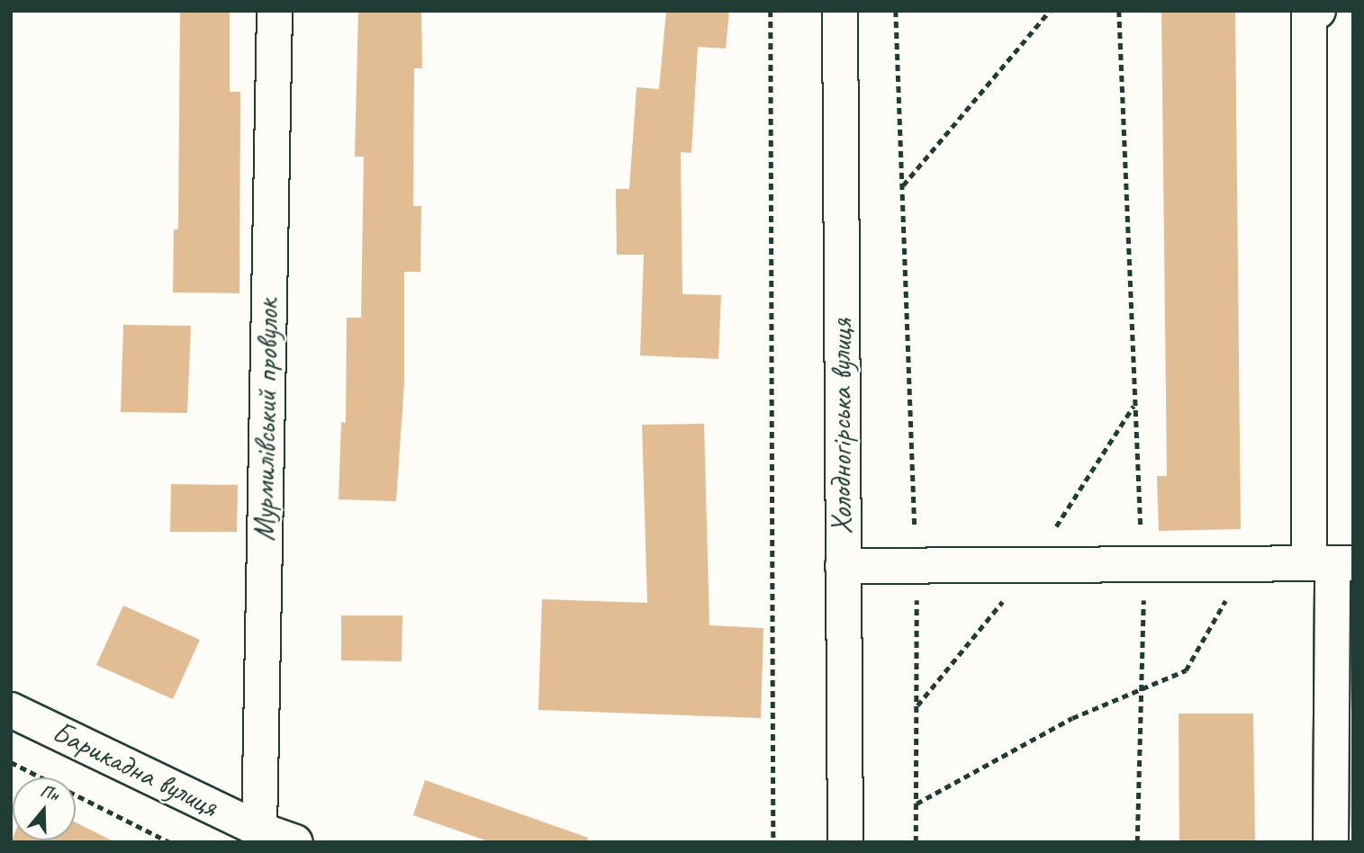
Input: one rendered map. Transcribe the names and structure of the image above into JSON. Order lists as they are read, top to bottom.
{
  "streets": {
    "street": ["Мурмилівський провулок", "Холодногірська вулиця", "Барикадна вулиця"]
  },
  "crossings": [
    ["Мурмилівський провулок", "Барикадна вулиця"]
  ],
  "north": "top"
}
